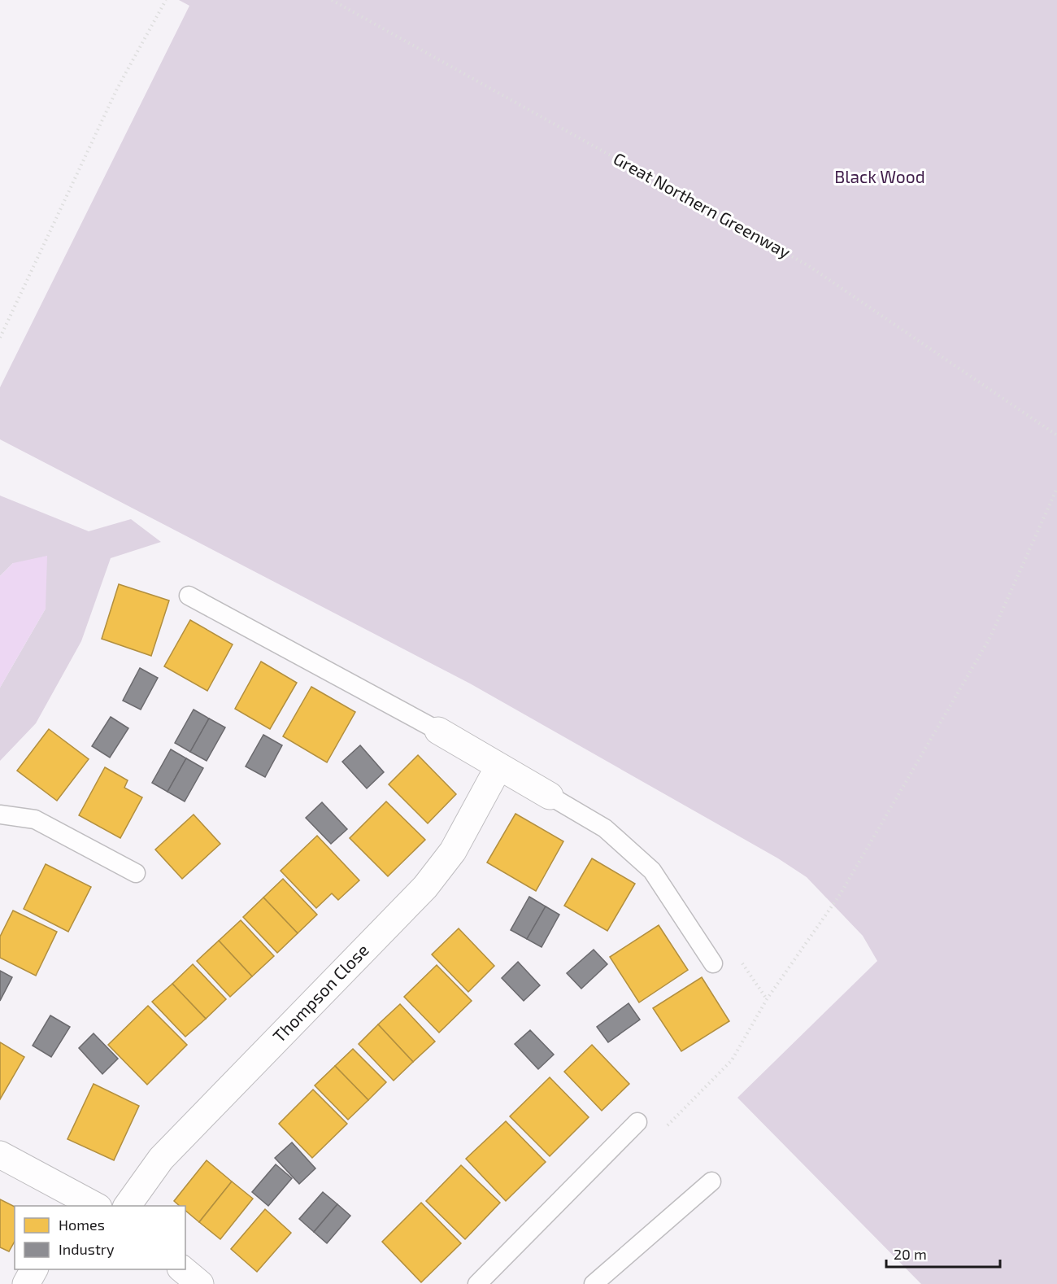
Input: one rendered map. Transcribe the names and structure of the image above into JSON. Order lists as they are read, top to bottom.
{
  "streets": {
    "street": ["Thompson Close"],
    "path": ["Great Northern Greenway"]
  },
  "parks": ["Black Wood"],
  "legend": ["Homes", "Industry"],
  "scale_bar": "20 m"
}
